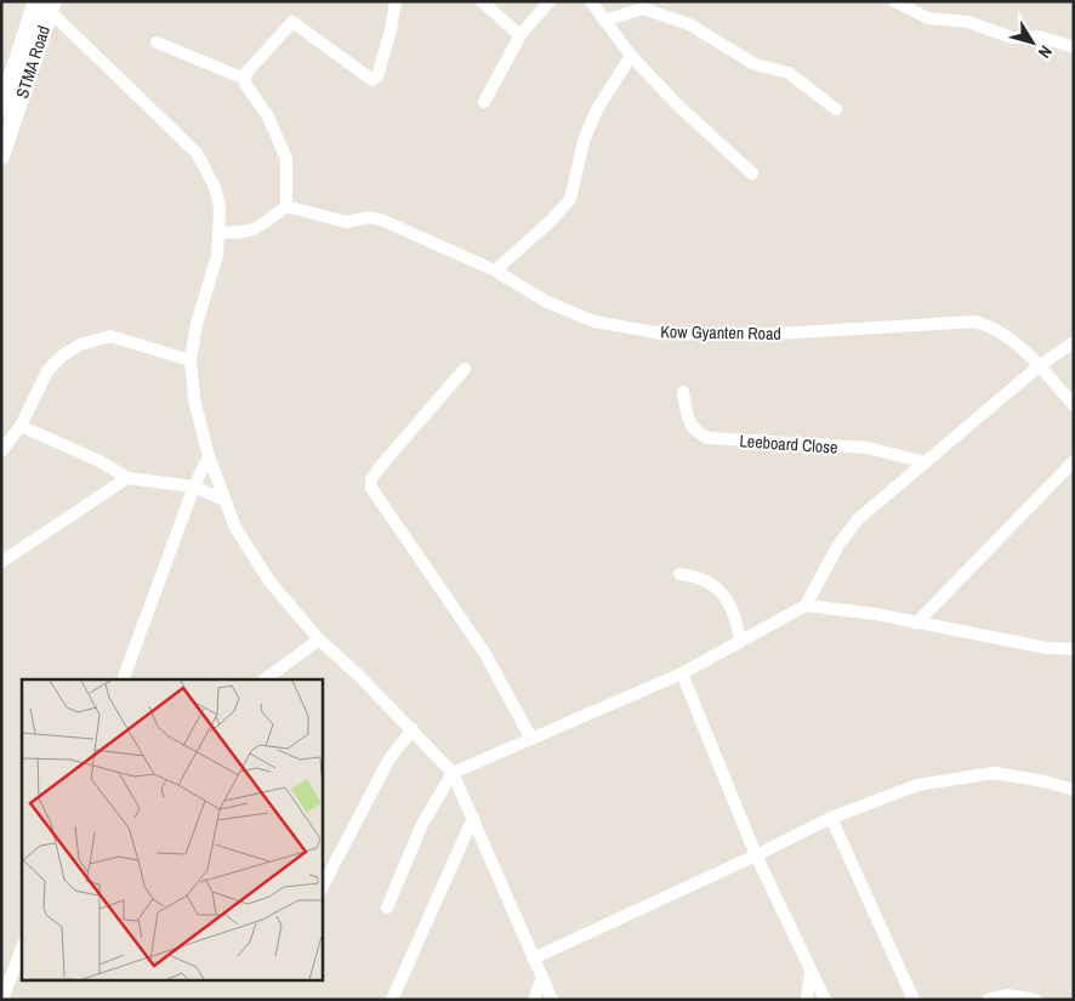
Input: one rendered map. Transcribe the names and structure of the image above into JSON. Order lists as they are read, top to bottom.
{
  "streets": {
    "main road": ["STMA Road"],
    "street": ["Kow Gyanten Road", "Leeboard Close"]
  },
  "north": "bottom right"
}
